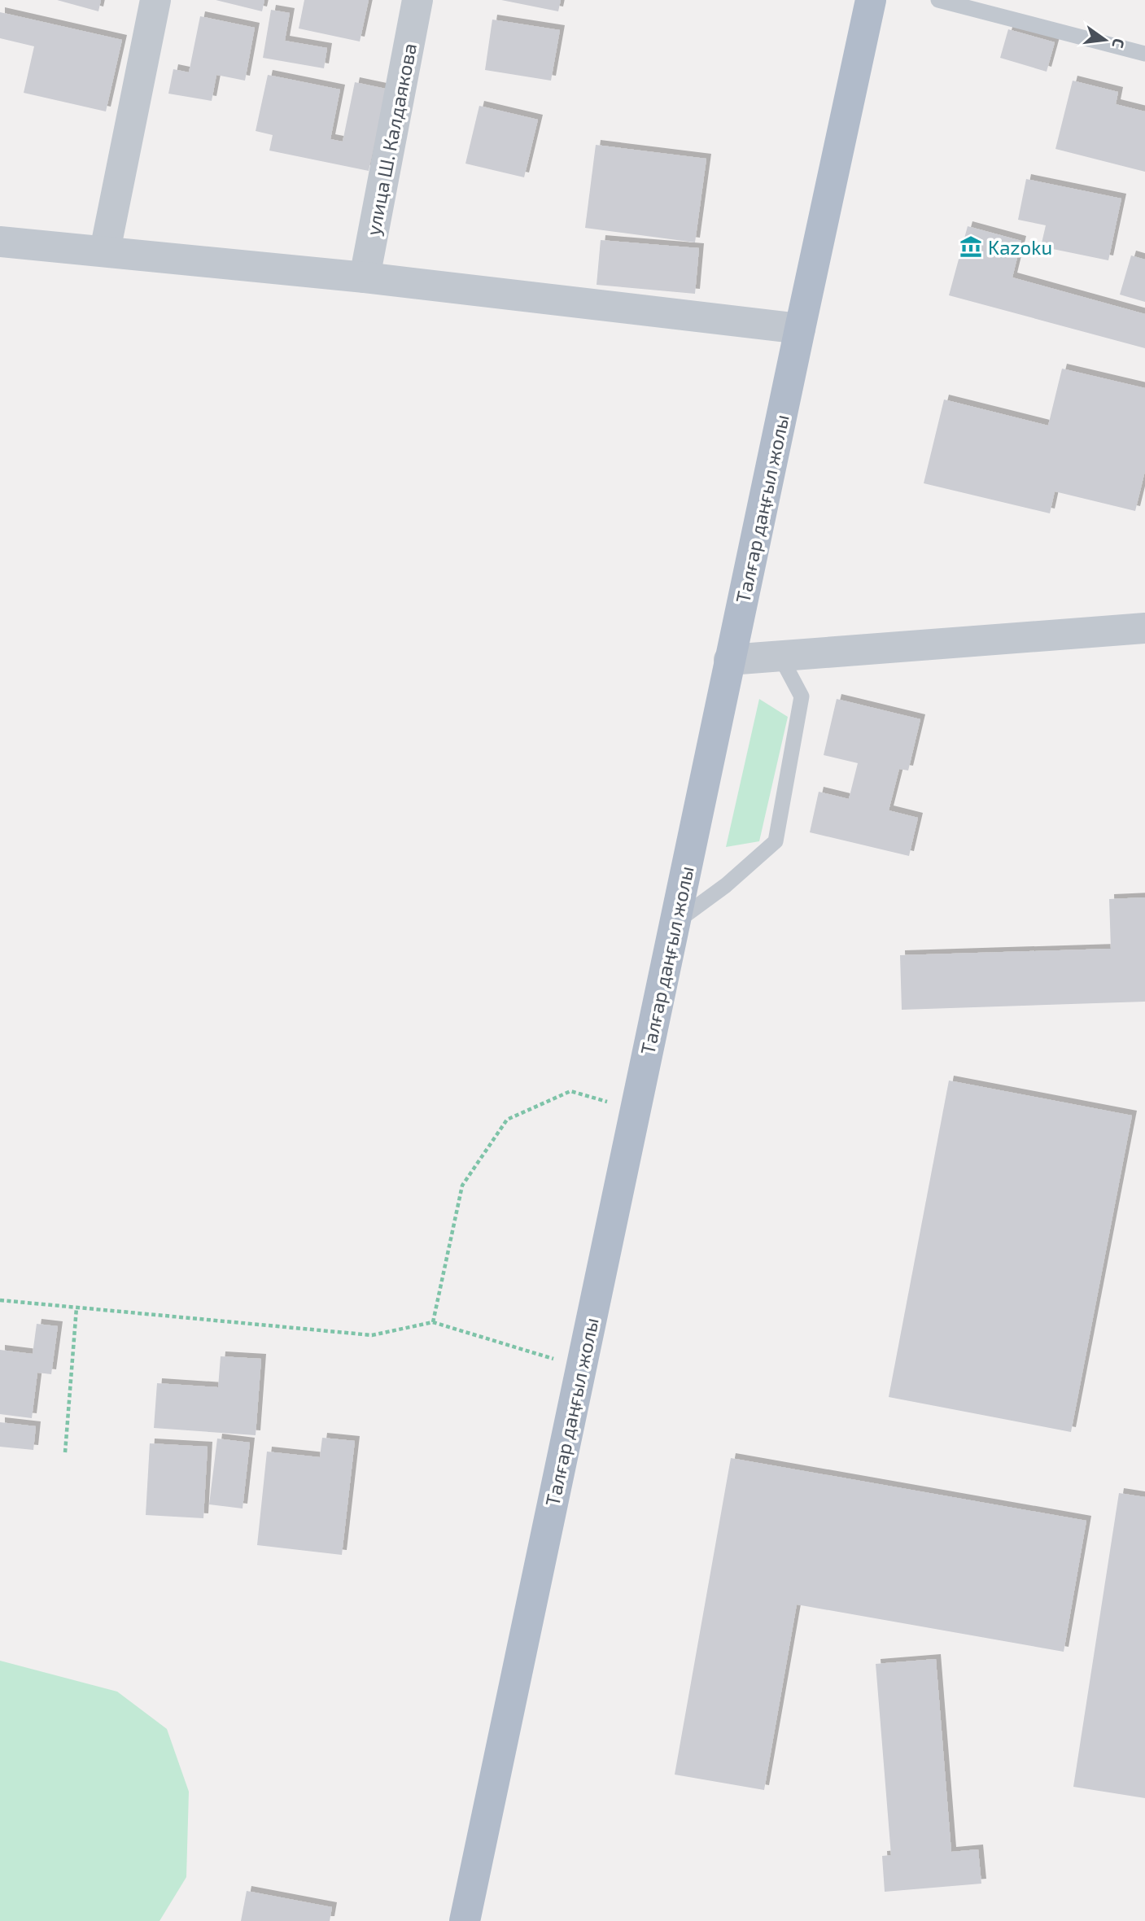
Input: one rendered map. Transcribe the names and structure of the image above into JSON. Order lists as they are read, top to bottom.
{
  "streets": {
    "main road": ["Талғар даңғыл жолы"],
    "street": ["улица Ш. Калдаякова"]
  },
  "places": {
    "museum": ["Kazoku"]
  },
  "north": "right"
}
